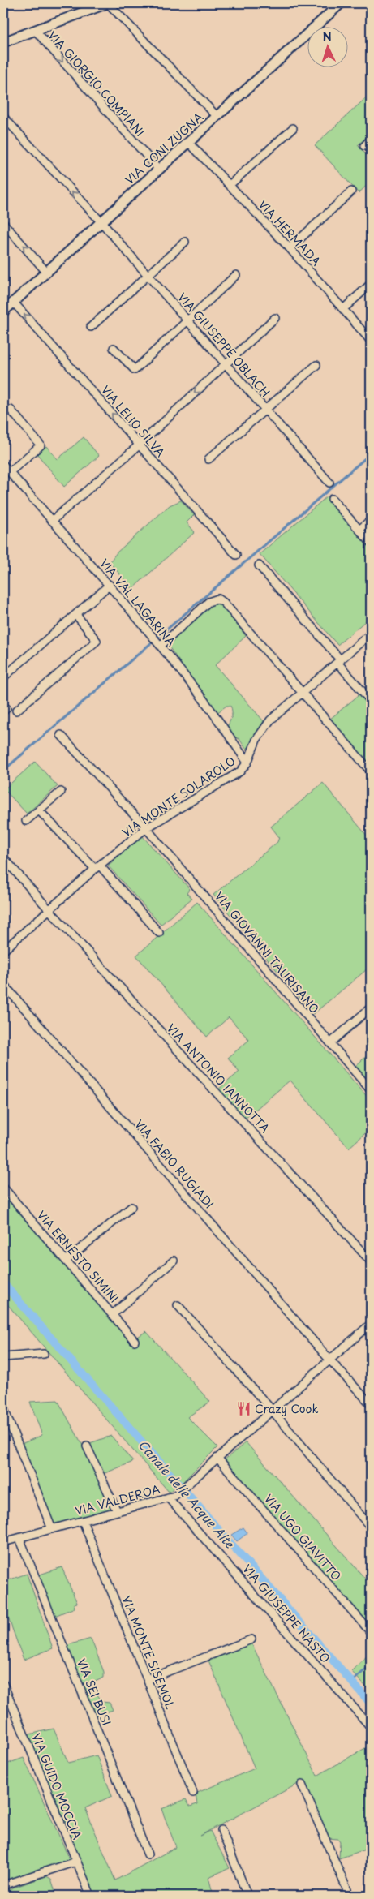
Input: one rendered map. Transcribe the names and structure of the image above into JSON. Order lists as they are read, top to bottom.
{
  "streets": {
    "street": [
      "VIA GIORGIO COMPIANI",
      "VIA CONI ZUGNA",
      "VIA HERMADA",
      "VIA GIUSEPPE OBLACH",
      "VIA LELIO SILVA",
      "VIA VAL LAGARINA",
      "VIA MONTE SOLAROLO",
      "VIA GIOVANNI TAURISANO",
      "VIA ANTONIO IANNOTTA",
      "VIA FABIO RUGIADI",
      "VIA ERNESTO SIMINI",
      "VIA VALDEROA",
      "VIA UGO GIAVITTO",
      "VIA GIUSEPPE NASTO",
      "VIA MONTE SISEMOL",
      "VIA SEI BUSI",
      "VIA GUIDO MOCCIA"
    ]
  },
  "crossings": [
    ["VIA GIORGIO COMPIANI", "VIA CONI ZUGNA"],
    ["VIA CONI ZUGNA", "VIA HERMADA"],
    ["VIA CONI ZUGNA", "VIA GIUSEPPE OBLACH"],
    ["VIA CONI ZUGNA", "VIA LELIO SILVA"],
    ["VIA VAL LAGARINA", "VIA MONTE SOLAROLO"],
    ["VIA MONTE SOLAROLO", "VIA GIOVANNI TAURISANO"],
    ["VIA MONTE SOLAROLO", "VIA ANTONIO IANNOTTA"],
    ["VIA FABIO RUGIADI", "VIA VALDEROA"],
    ["VIA VALDEROA", "VIA UGO GIAVITTO"],
    ["VIA VALDEROA", "VIA GIUSEPPE NASTO"],
    ["VIA VALDEROA", "VIA MONTE SISEMOL"],
    ["VIA VALDEROA", "VIA SEI BUSI"]
  ],
  "one_way": ["VIA GIORGIO COMPIANI", "VIA LELIO SILVA"],
  "water": ["Canale delle Acque Alte"],
  "places": {
    "restaurant": ["Crazy Cook"]
  },
  "north": "top"
}
